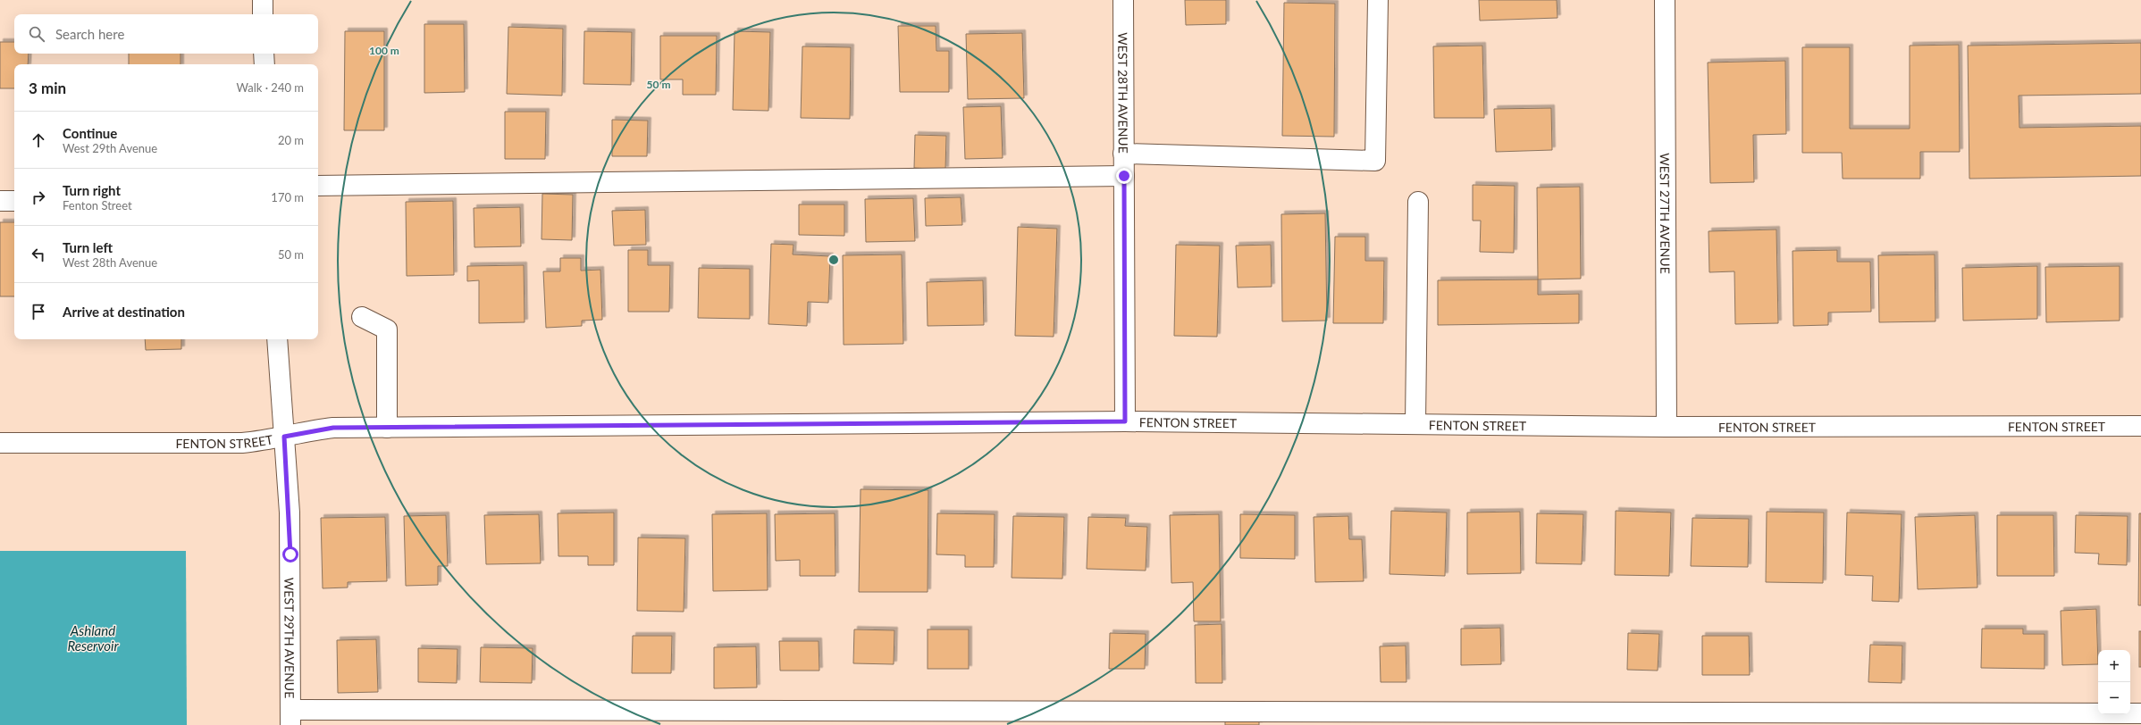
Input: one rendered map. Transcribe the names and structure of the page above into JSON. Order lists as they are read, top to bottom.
{
  "streets": {
    "street": [
      "WEST 28TH AVENUE",
      "WEST 27TH AVENUE",
      "FENTON STREET",
      "WEST 29TH AVENUE"
    ]
  },
  "crossings": [
    ["WEST 28TH AVENUE", "FENTON STREET"],
    ["WEST 27TH AVENUE", "FENTON STREET"],
    ["FENTON STREET", "WEST 29TH AVENUE"]
  ],
  "water": ["Ashland Reservoir"],
  "page": {
    "search": "Search here",
    "heading": ["3 min", "Walk · 240 m"],
    "list": [
      ["Continue", "West 29th Avenue", "20 m"],
      ["Turn right", "Fenton Street", "170 m"],
      ["Turn left", "West 28th Avenue", "50 m"],
      "Arrive at destination"
    ],
    "map_buttons": ["+", "−"]
  },
  "rings": ["100 m", "50 m"]
}
